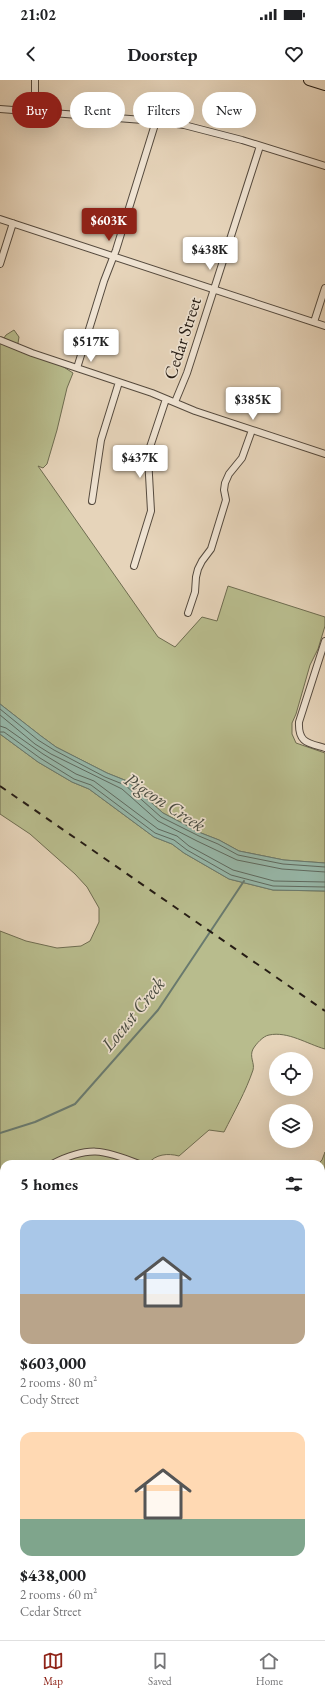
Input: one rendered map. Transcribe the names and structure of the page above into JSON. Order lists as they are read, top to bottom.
{
  "streets": {
    "street": ["Cedar Street"]
  },
  "water": ["Pigeon Creek", "Locust Creek"],
  "page": {
    "status": "21:02",
    "header": "Doorstep",
    "chip": [
      "Buy",
      "Rent",
      "Filters",
      "New"
    ],
    "price": [
      "$603K",
      "$438K",
      "$517K",
      "$385K",
      "$437K"
    ],
    "heading": "5 homes",
    "list": [
      {
        "name": "$603,000",
        "note": "2 rooms · 80 m² · Cody Street"
      },
      {
        "name": "$438,000",
        "note": "2 rooms · 60 m² · Cedar Street"
      }
    ],
    "tabs": ["Map", "Saved", "Home"]
  }
}
